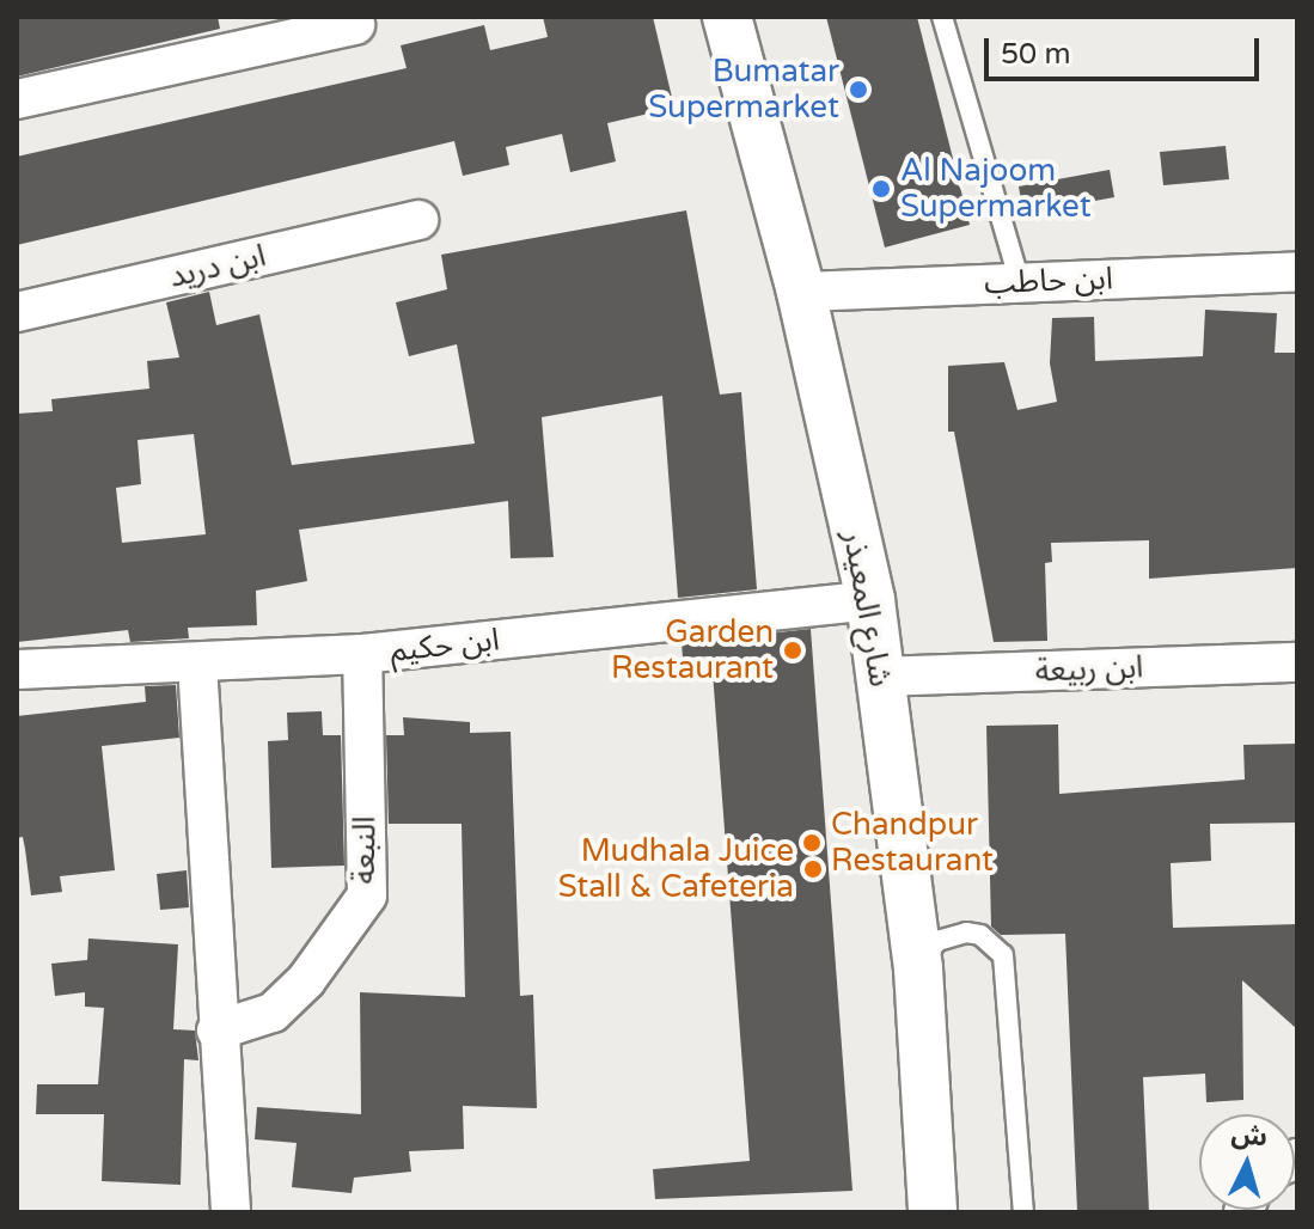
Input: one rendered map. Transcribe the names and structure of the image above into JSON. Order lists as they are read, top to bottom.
{
  "streets": {
    "street": [
      "ابن دريد",
      "ابن حاطب",
      "شارع المعيذر",
      "ابن حكيم",
      "ابن ربيعة",
      "النبعة"
    ]
  },
  "crossings": [
    ["ابن حاطب", "شارع المعيذر"],
    ["شارع المعيذر", "ابن حكيم"],
    ["شارع المعيذر", "ابن ربيعة"],
    ["ابن حكيم", "النبعة"]
  ],
  "places": [
    "Bumatar Supermarket",
    "Al Najoom Supermarket",
    "Garden Restaurant",
    "Chandpur Restaurant",
    "Mudhala Juice Stall & Cafeteria"
  ],
  "scale_bar": "50 m",
  "north": "top"
}
